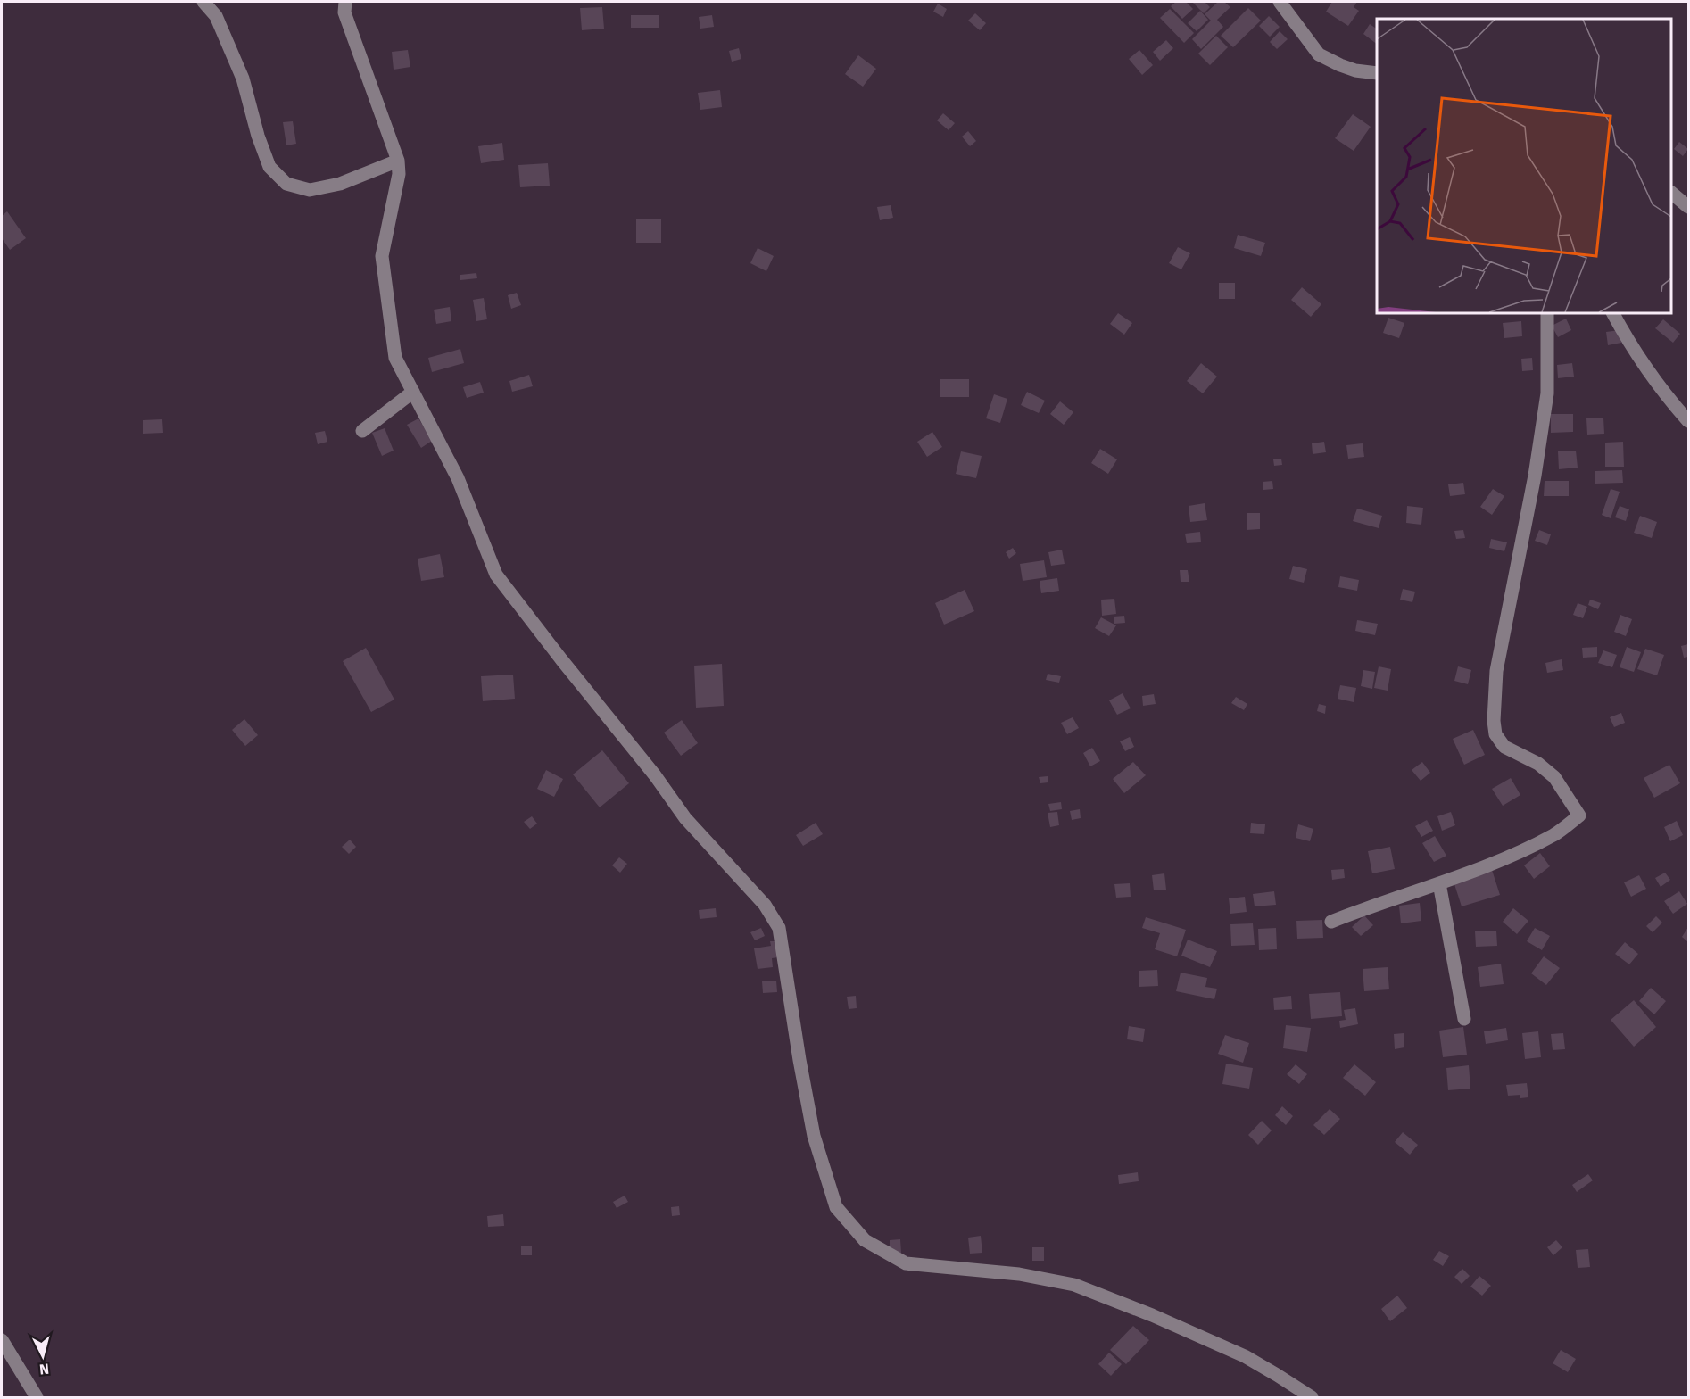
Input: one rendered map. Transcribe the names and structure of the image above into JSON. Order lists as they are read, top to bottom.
{
  "north": "bottom"
}
